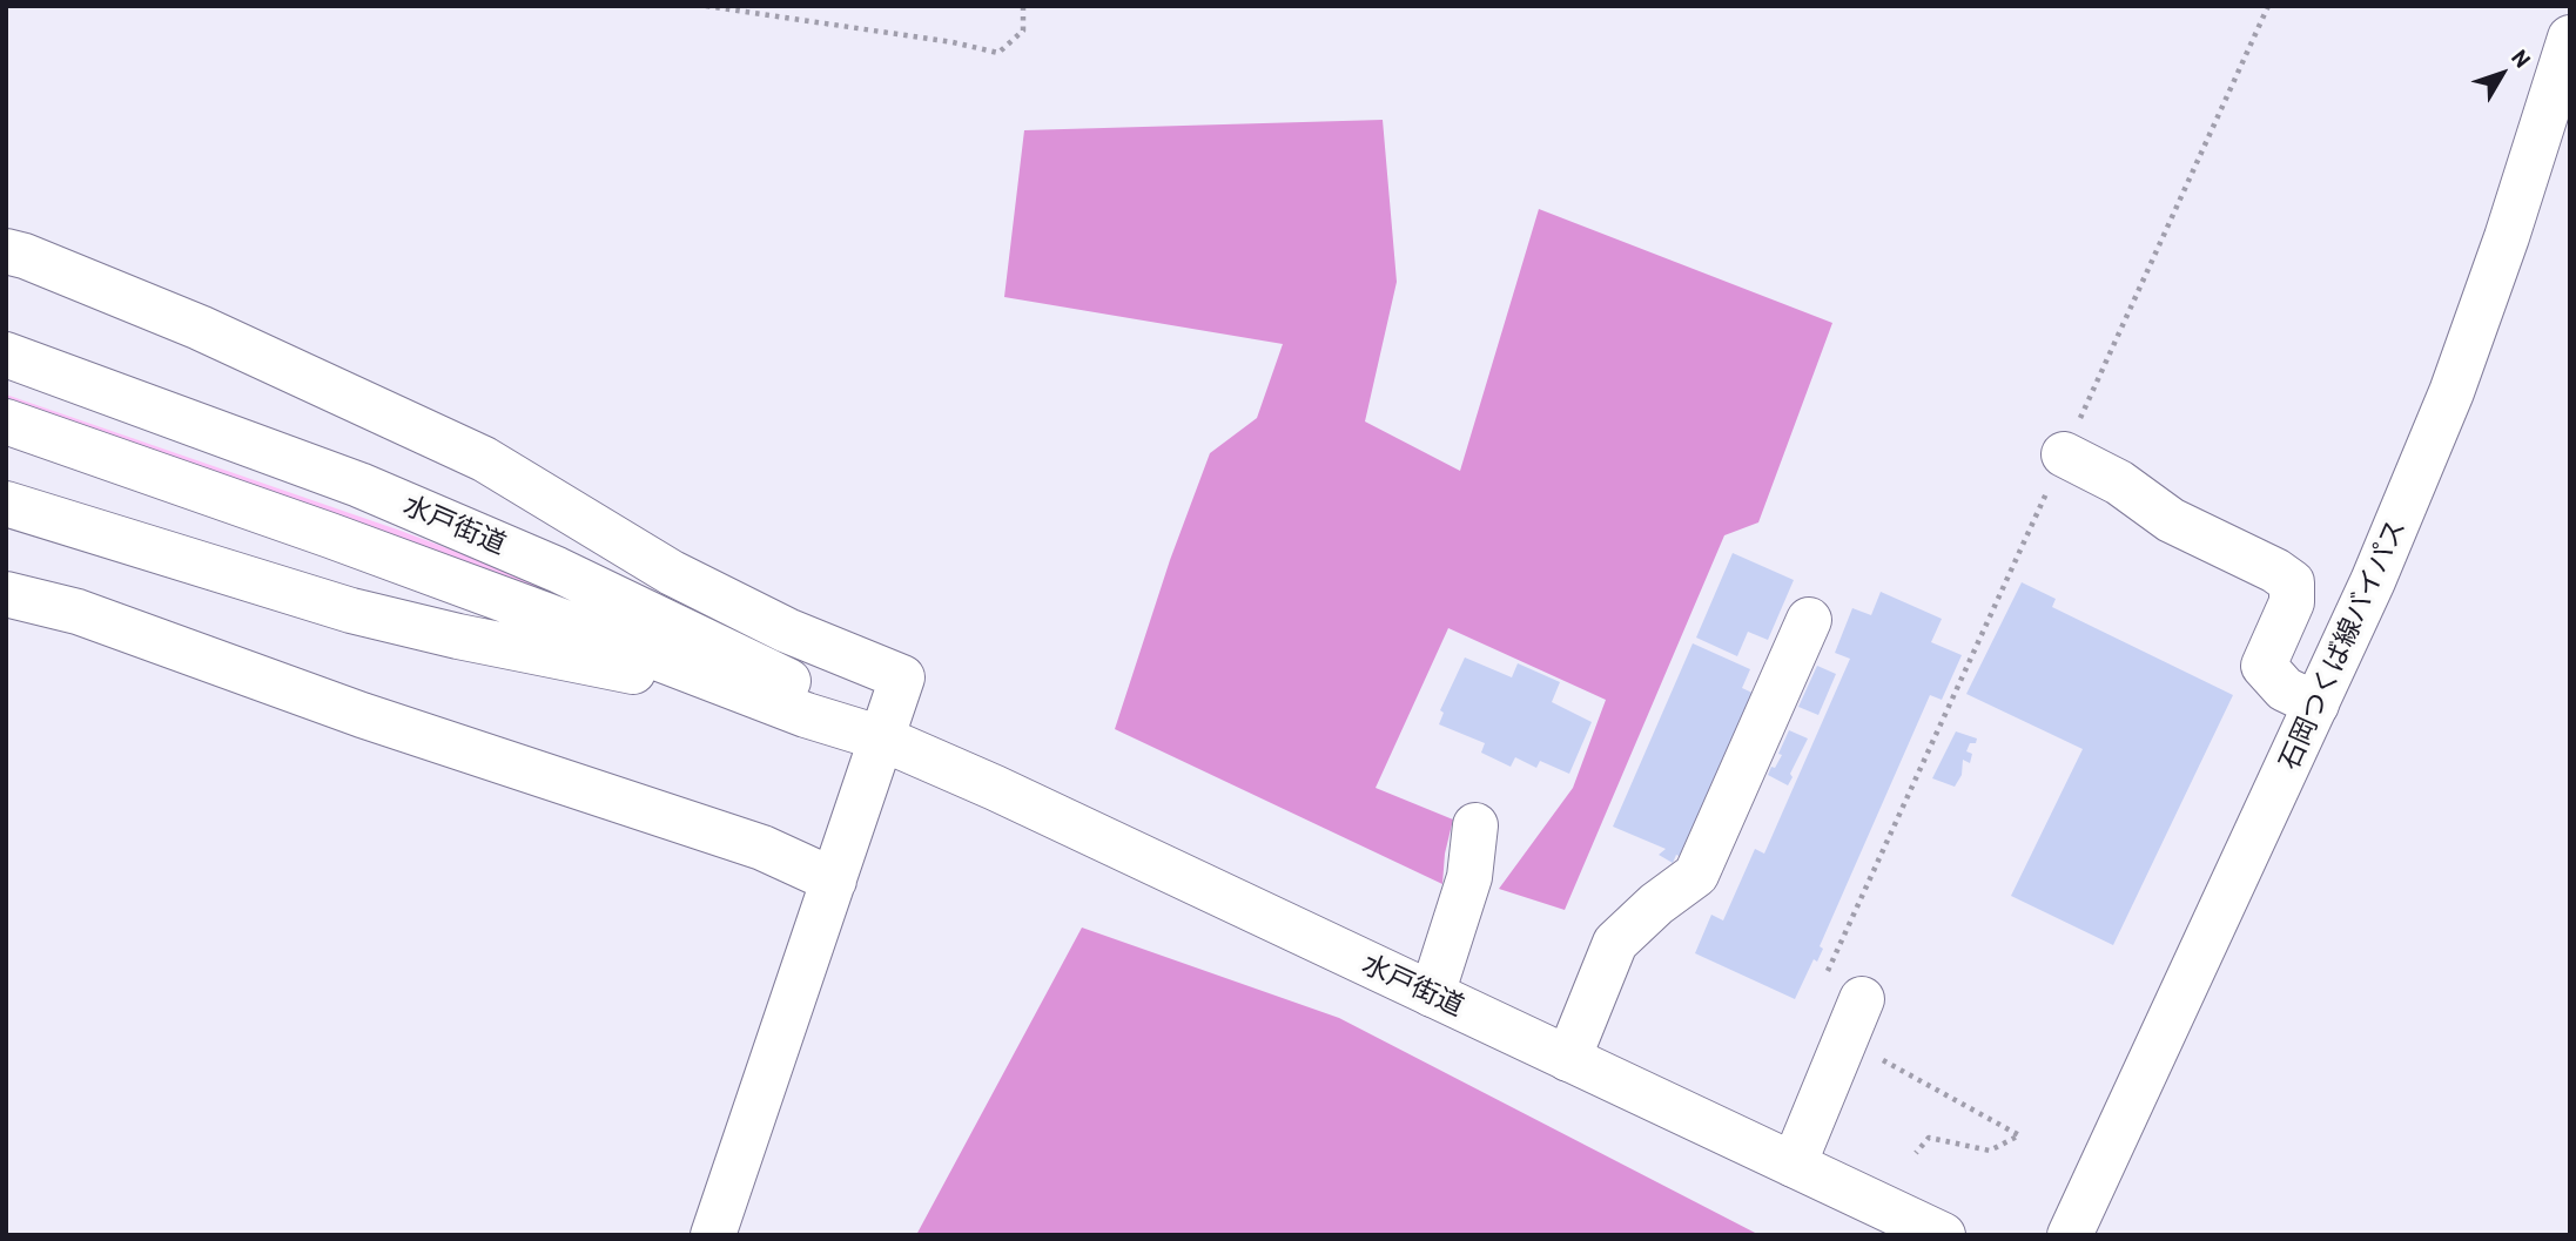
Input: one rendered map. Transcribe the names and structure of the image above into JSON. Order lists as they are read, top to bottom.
{
  "streets": {
    "main road": ["水戸街道", "石岡つくば線バイパス"]
  },
  "north": "top right"
}
